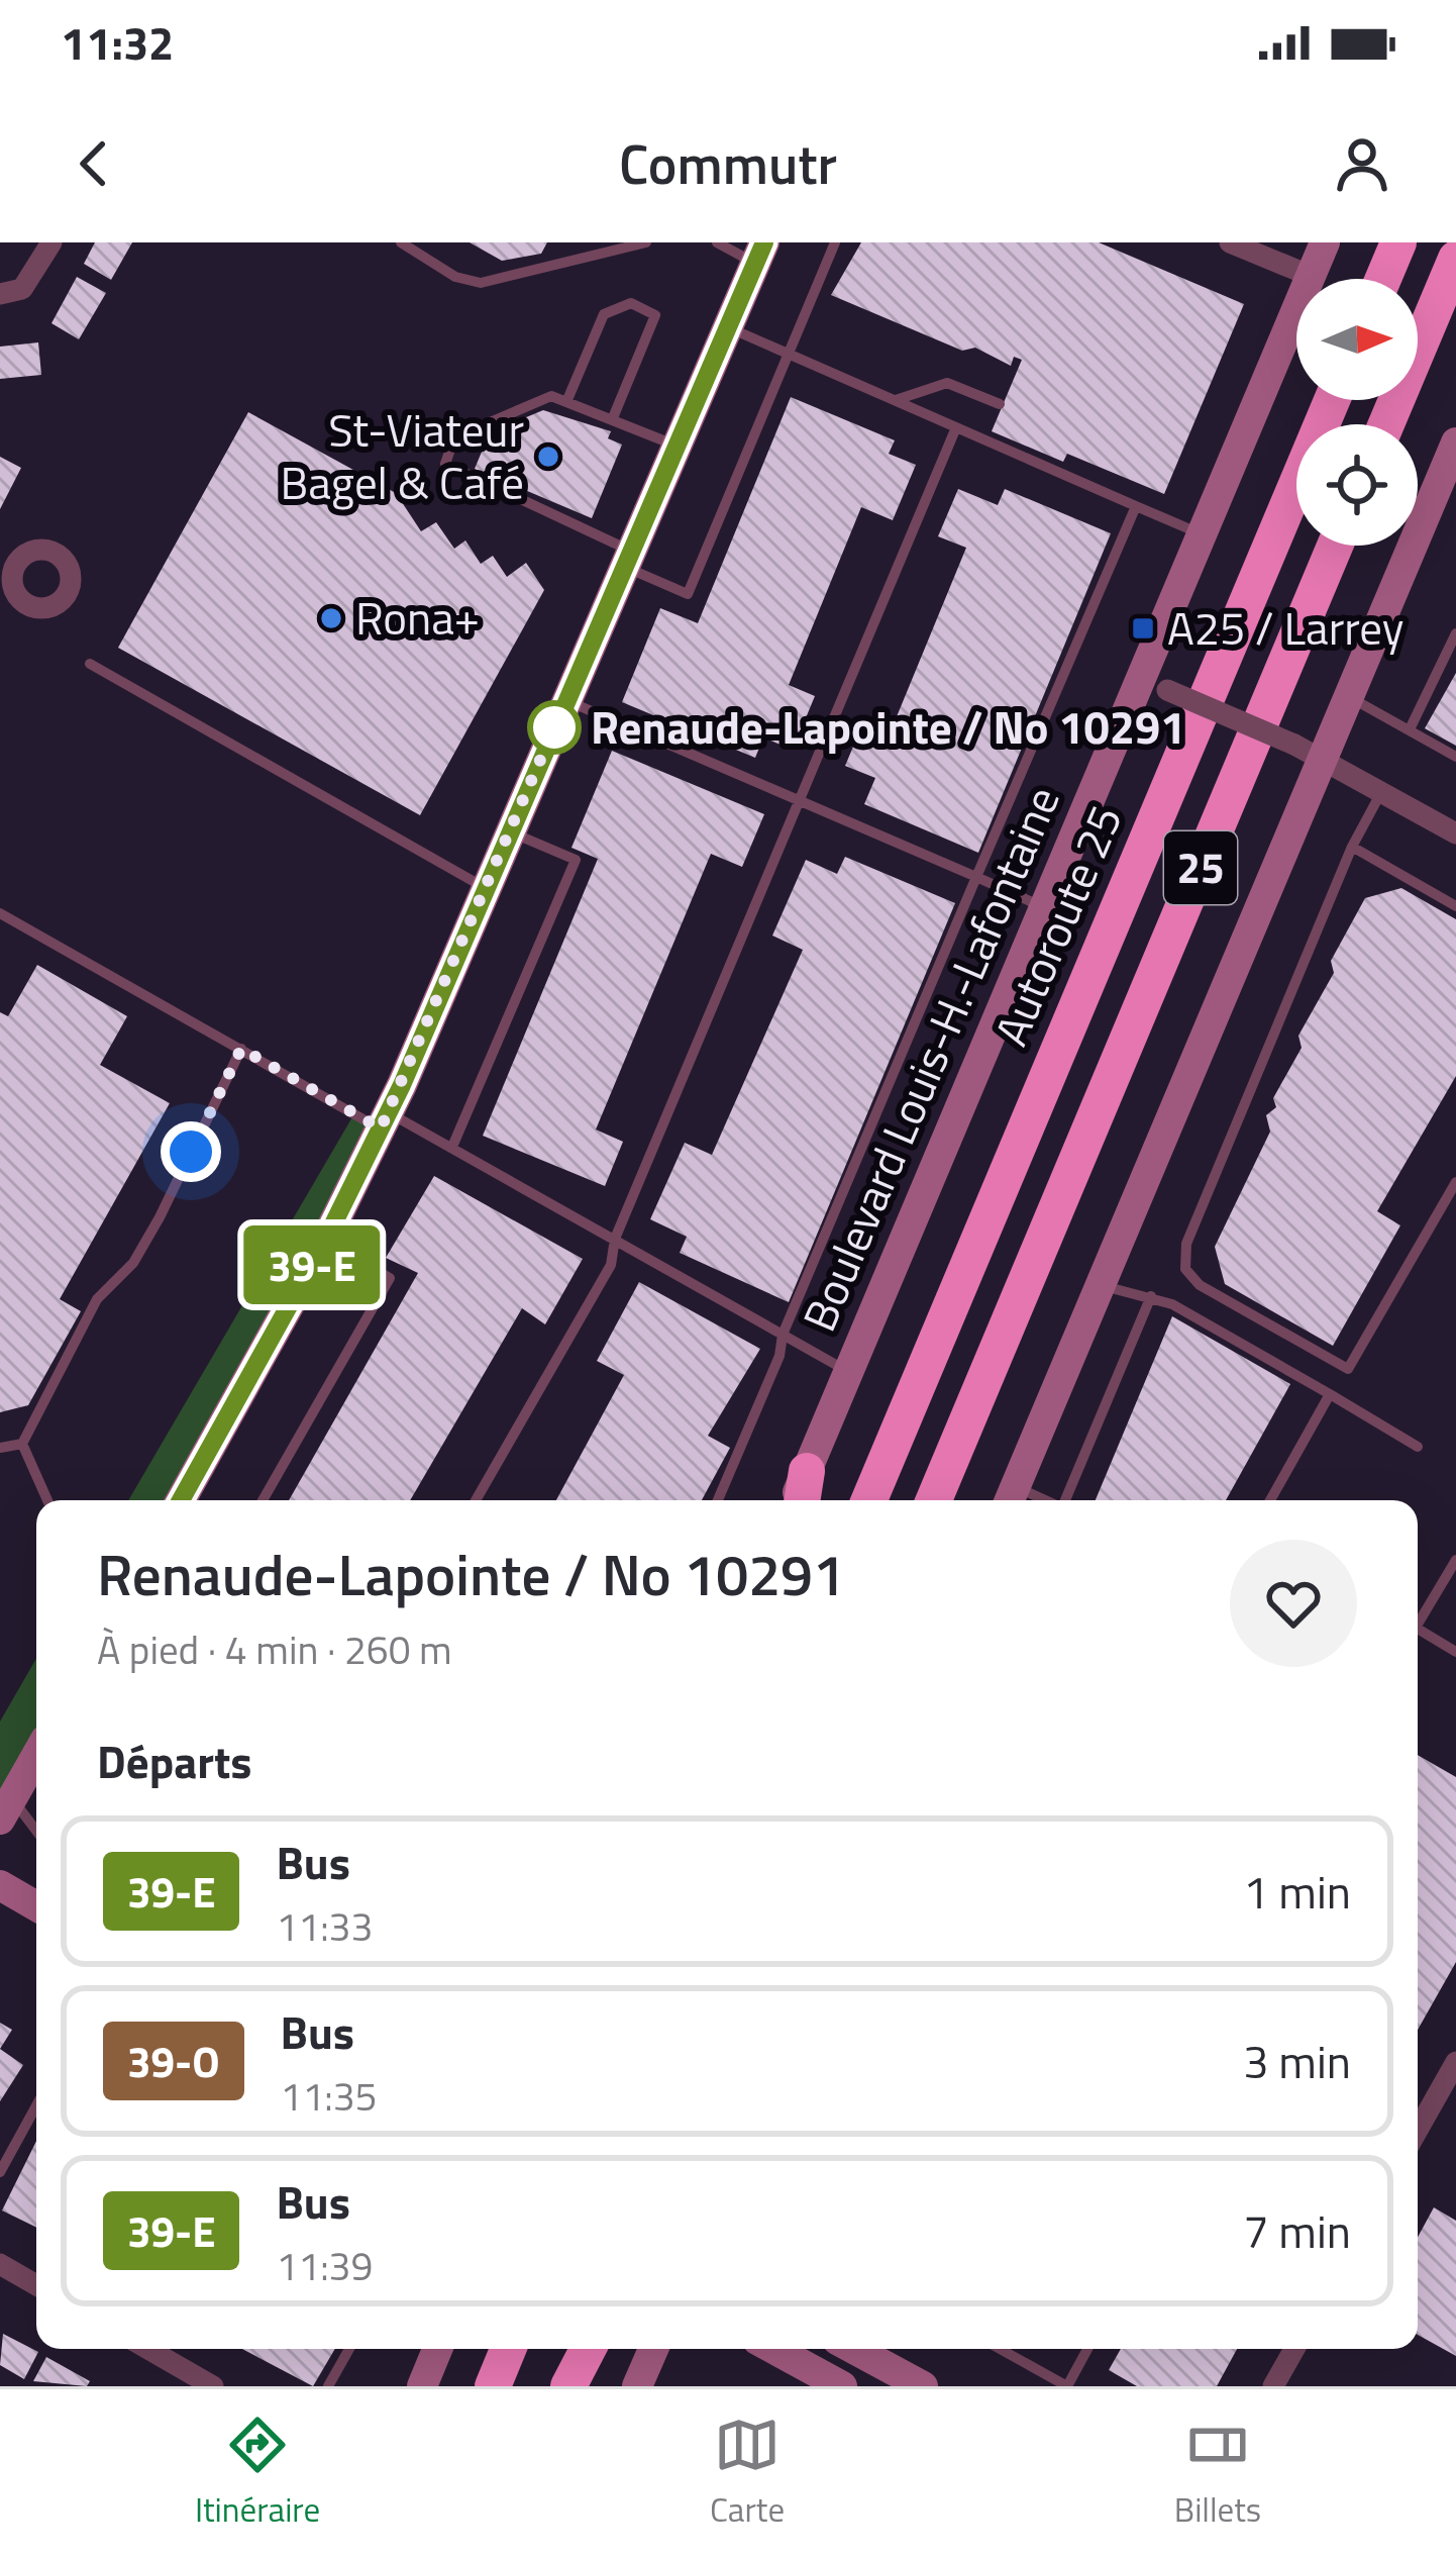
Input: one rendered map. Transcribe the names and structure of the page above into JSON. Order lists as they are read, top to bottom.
{
  "streets": {
    "highway": ["25", "Autoroute 25"],
    "main road": ["Boulevard Louis-H.-Lafontaine"]
  },
  "places": {
    "other": ["St-Viateur Bagel & Café", "Rona+", "Renaude-Lapointe / No 10291"],
    "transit": ["A25 / Larrey"]
  },
  "lines": ["bus line 39-E"],
  "north": "right",
  "page": {
    "status": "11:32",
    "header": "Commutr",
    "on_map": "39-E",
    "heading": [
      ["Renaude-Lapointe / No 10291", "À pied · 4 min · 260 m"],
      "Départs"
    ],
    "list": [
      {
        "mark": "39-E",
        "name": "Bus",
        "note": "11:33",
        "value": "1 min"
      },
      {
        "mark": "39-O",
        "name": "Bus",
        "note": "11:35",
        "value": "3 min"
      },
      {
        "mark": "39-E",
        "name": "Bus",
        "note": "11:39",
        "value": "7 min"
      }
    ],
    "tabs": ["Itinéraire", "Carte", "Billets"]
  }
}
